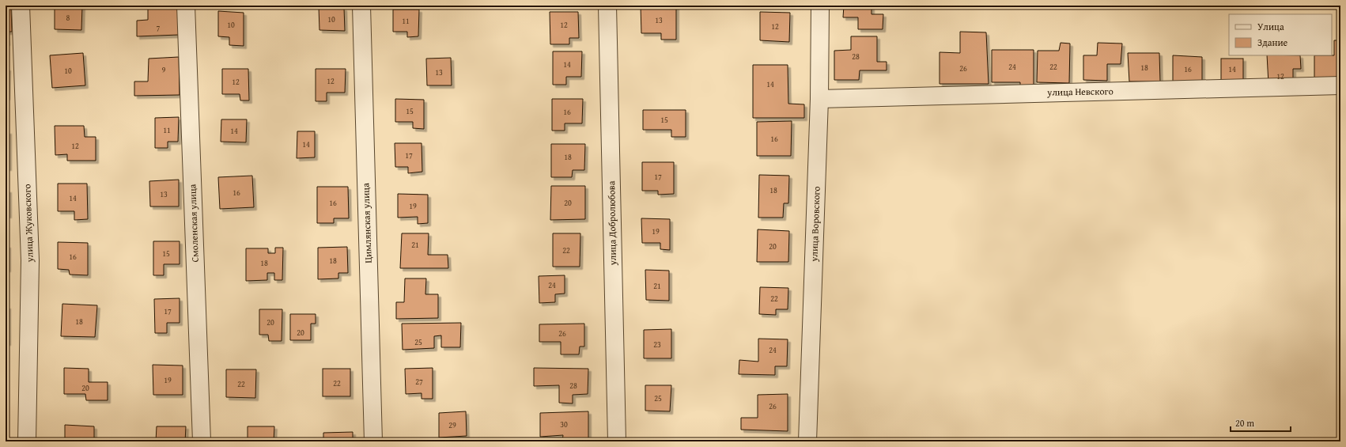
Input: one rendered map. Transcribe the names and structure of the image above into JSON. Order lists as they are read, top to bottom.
{
  "streets": {
    "street": [
      "улица Невского",
      "улица Жуковского",
      "Смоленская улица",
      "Цимлянская улица",
      "улица Добролюбова",
      "улица Воровского"
    ]
  },
  "crossings": [
    ["улица Невского", "улица Воровского"]
  ],
  "house_numbers": [
    "8",
    "10",
    "13",
    "11",
    "10",
    "12",
    "12",
    "7",
    "28",
    "14",
    "24",
    "22",
    "18",
    "26",
    "16",
    "14",
    "9",
    "10",
    "13",
    "12",
    "12",
    "12",
    "14",
    "15",
    "16",
    "15",
    "11",
    "14",
    "16",
    "14",
    "12",
    "17",
    "18",
    "17",
    "18",
    "16",
    "13",
    "14",
    "16",
    "20",
    "19",
    "19",
    "21",
    "20",
    "22",
    "15",
    "16",
    "18",
    "18",
    "24",
    "21",
    "22",
    "17",
    "18",
    "20",
    "20",
    "26",
    "25",
    "23",
    "24",
    "19",
    "27",
    "22",
    "22",
    "28",
    "20",
    "25",
    "26",
    "30",
    "29"
  ],
  "legend": ["Улица", "Здание"],
  "scale_bar": "20 m"
}
